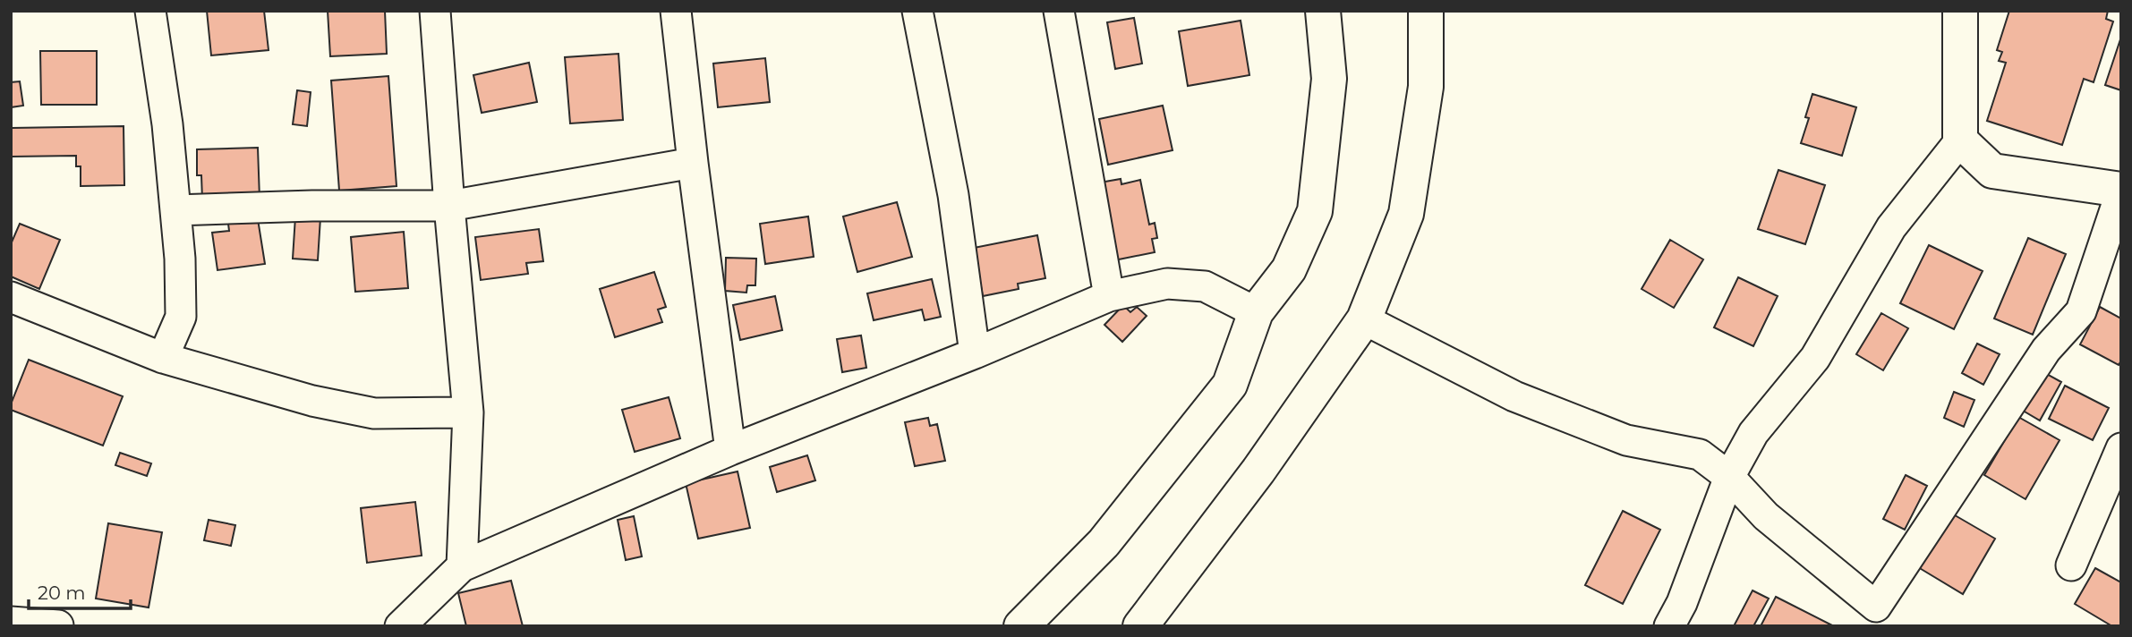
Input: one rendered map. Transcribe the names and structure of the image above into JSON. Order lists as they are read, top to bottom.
{
  "scale_bar": "20 m"
}
